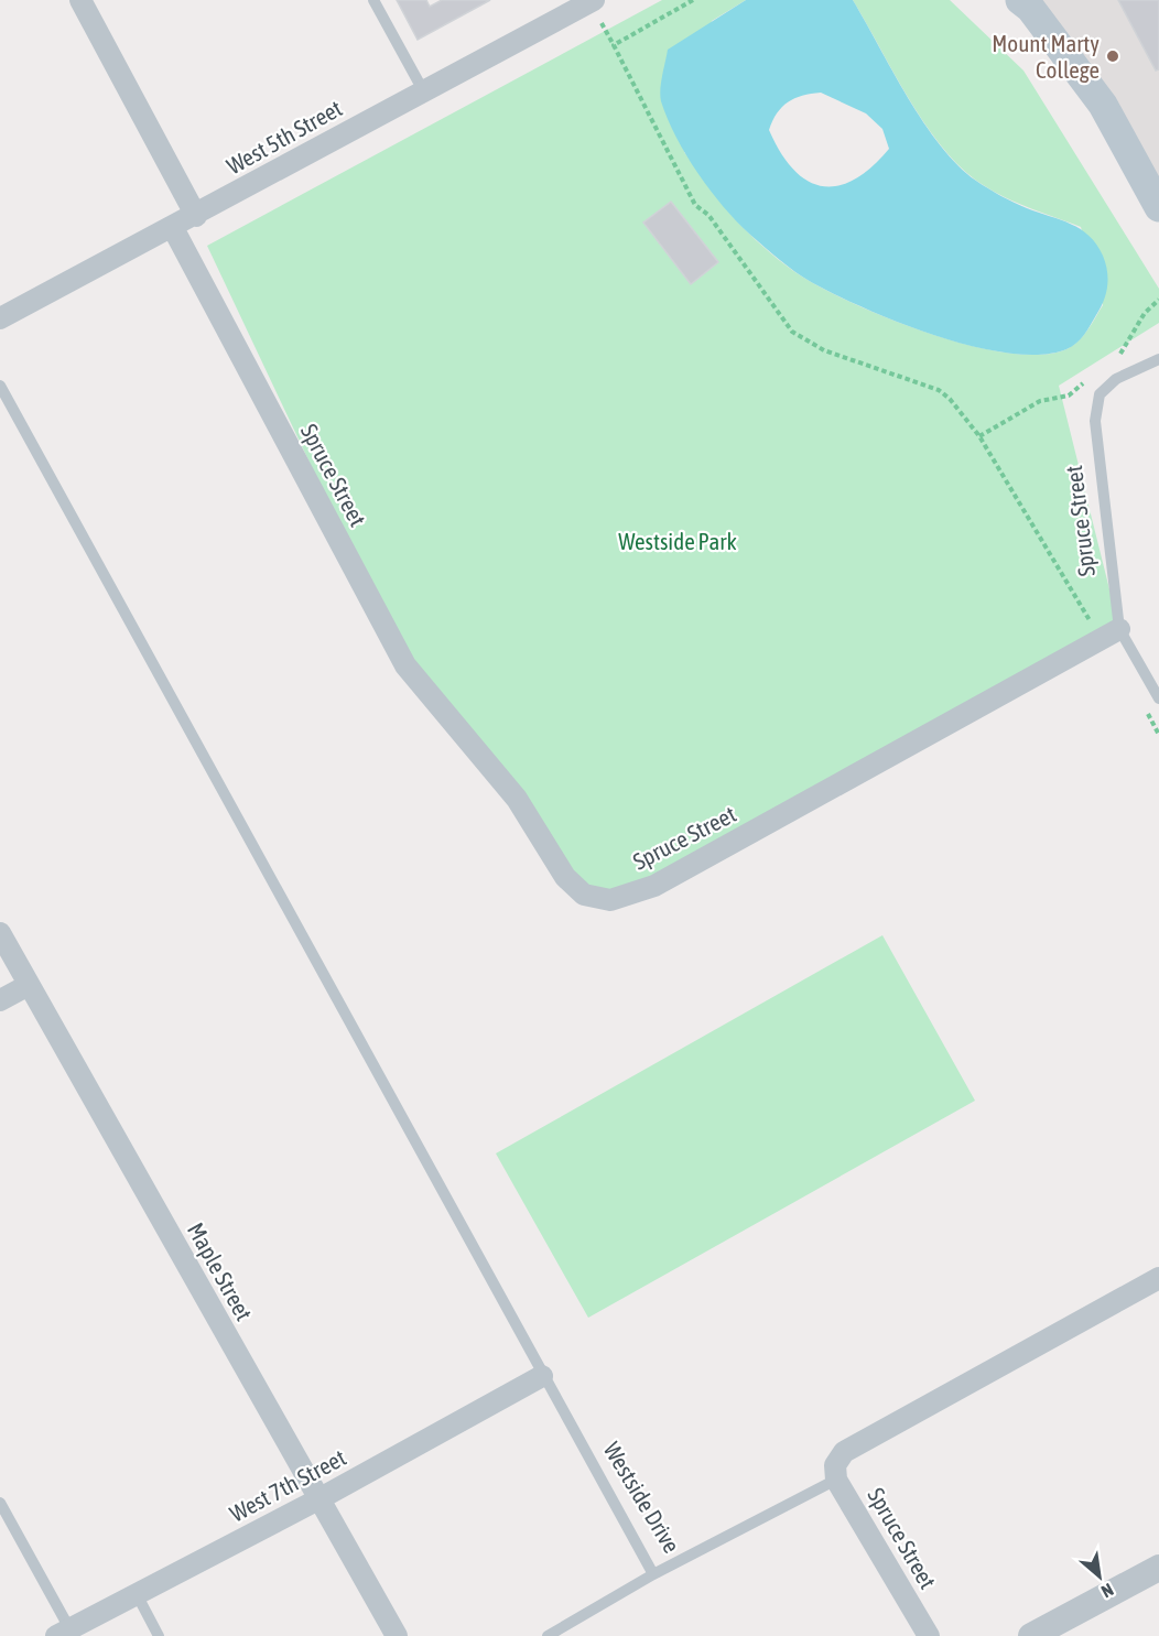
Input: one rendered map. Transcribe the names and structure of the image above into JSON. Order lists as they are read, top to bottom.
{
  "streets": {
    "street": [
      "West 5th Street",
      "Spruce Street",
      "Maple Street",
      "West 7th Street",
      "Westside Drive"
    ]
  },
  "crossings": [
    ["West 5th Street", "Spruce Street"],
    ["Spruce Street", "Westside Drive"],
    ["Maple Street", "West 7th Street"],
    ["West 7th Street", "Westside Drive"]
  ],
  "parks": ["Westside Park"],
  "places": ["Mount Marty College"],
  "north": "bottom right"
}
